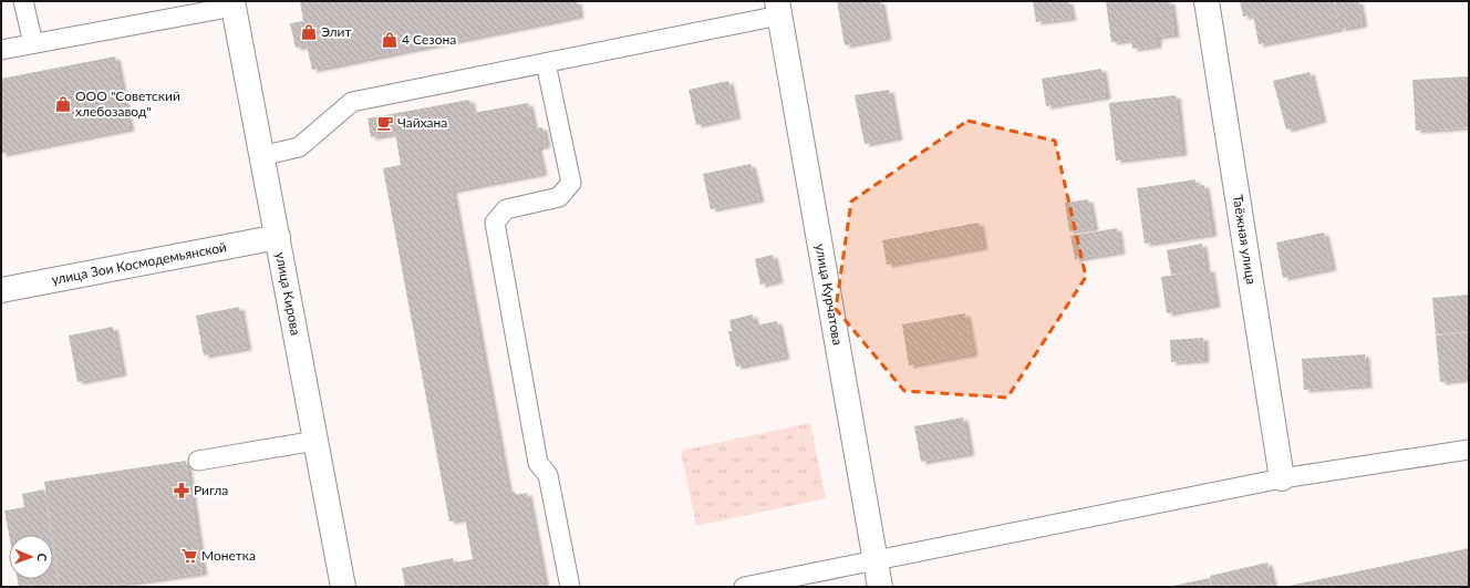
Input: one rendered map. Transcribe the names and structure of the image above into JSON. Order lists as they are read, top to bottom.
{
  "streets": {
    "street": [
      "Таёжная улица",
      "улица Зои Космодемьянской",
      "улица Кирова",
      "улица Курчатова"
    ]
  },
  "crossings": [
    ["улица Зои Космодемьянской", "улица Кирова"]
  ],
  "places": {
    "shop": ["Элит", "4 Сезона", "ООО \"Советский хлебозавод\""],
    "cafe": ["Чайхана"],
    "pharmacy": ["Ригла"],
    "supermarket": ["Монетка"]
  },
  "north": "right"
}
